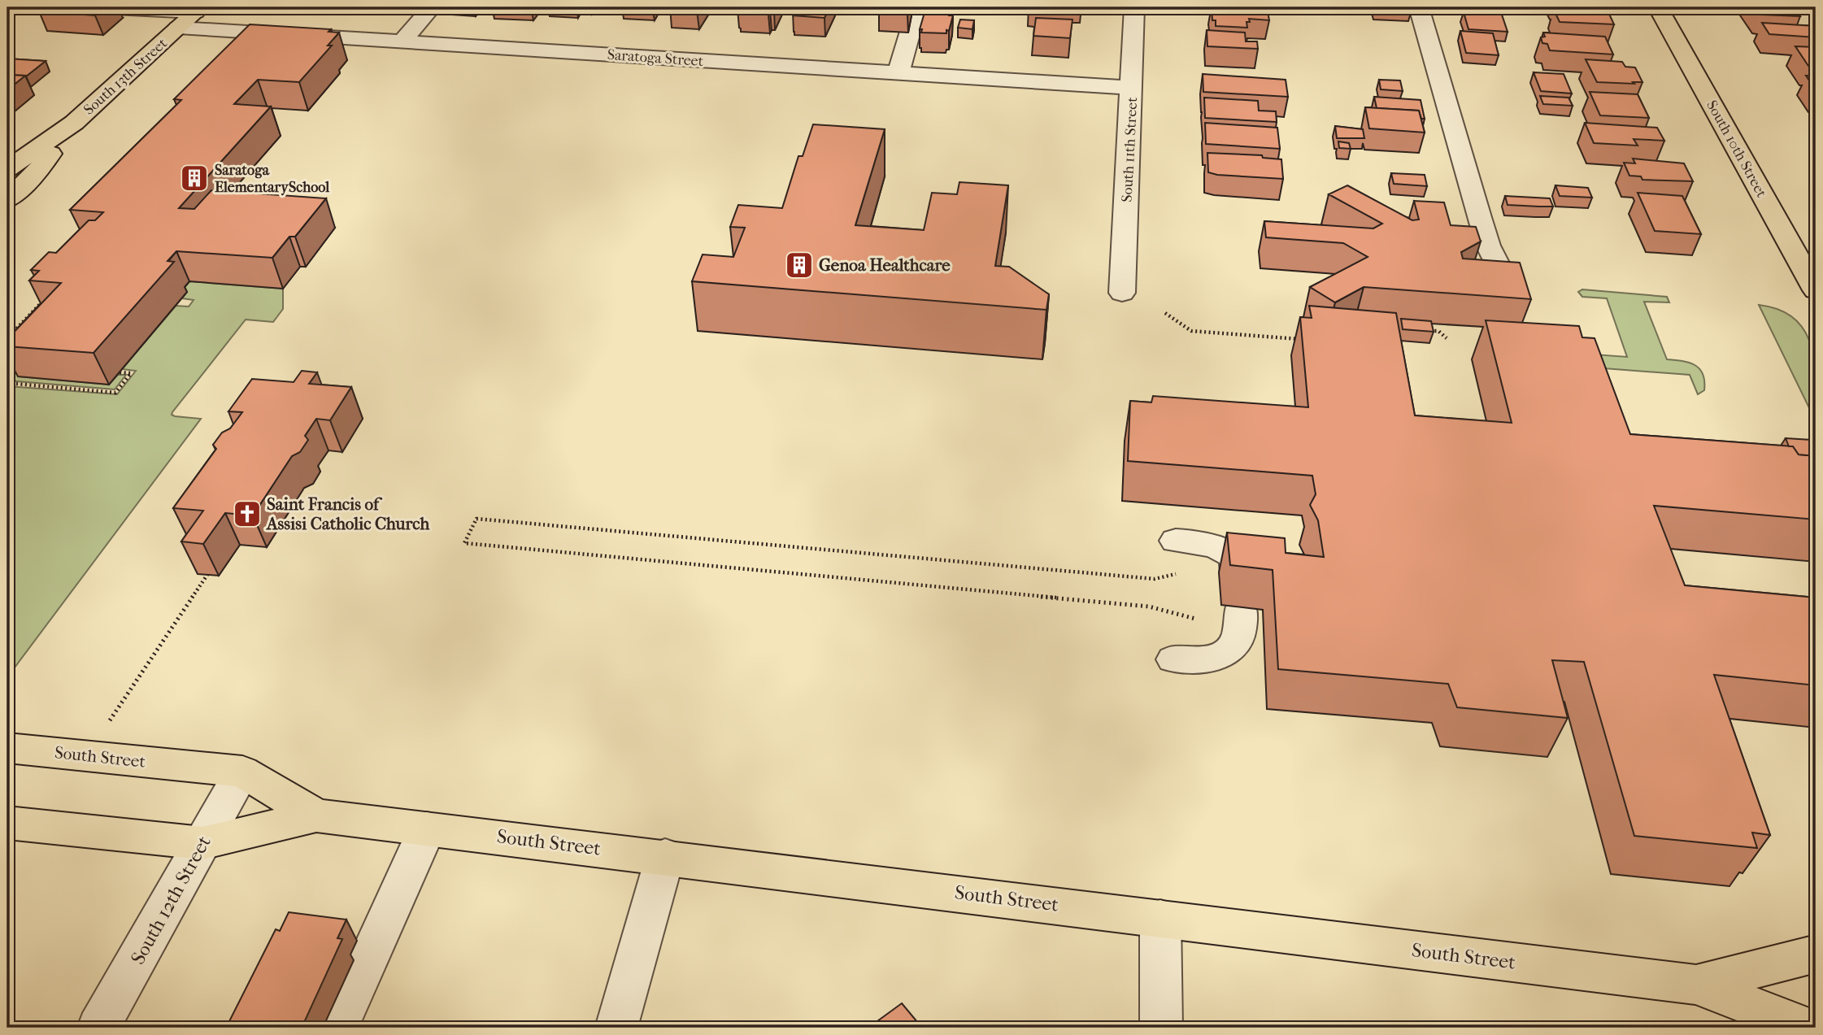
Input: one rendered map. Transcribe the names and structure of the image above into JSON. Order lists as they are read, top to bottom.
{
  "streets": {
    "main road": ["South 13th Street", "South 10th Street", "South Street"],
    "street": ["Saratoga Street", "South 11th Street", "South 12th Street"]
  },
  "crossings": [
    ["Saratoga Street", "South 13th Street"],
    ["Saratoga Street", "South 11th Street"],
    ["South Street", "South 12th Street"]
  ],
  "places": {
    "building": ["Saratoga ElementarySchool", "Genoa Healthcare"],
    "church": ["Saint Francis of Assisi Catholic Church"]
  }
}
